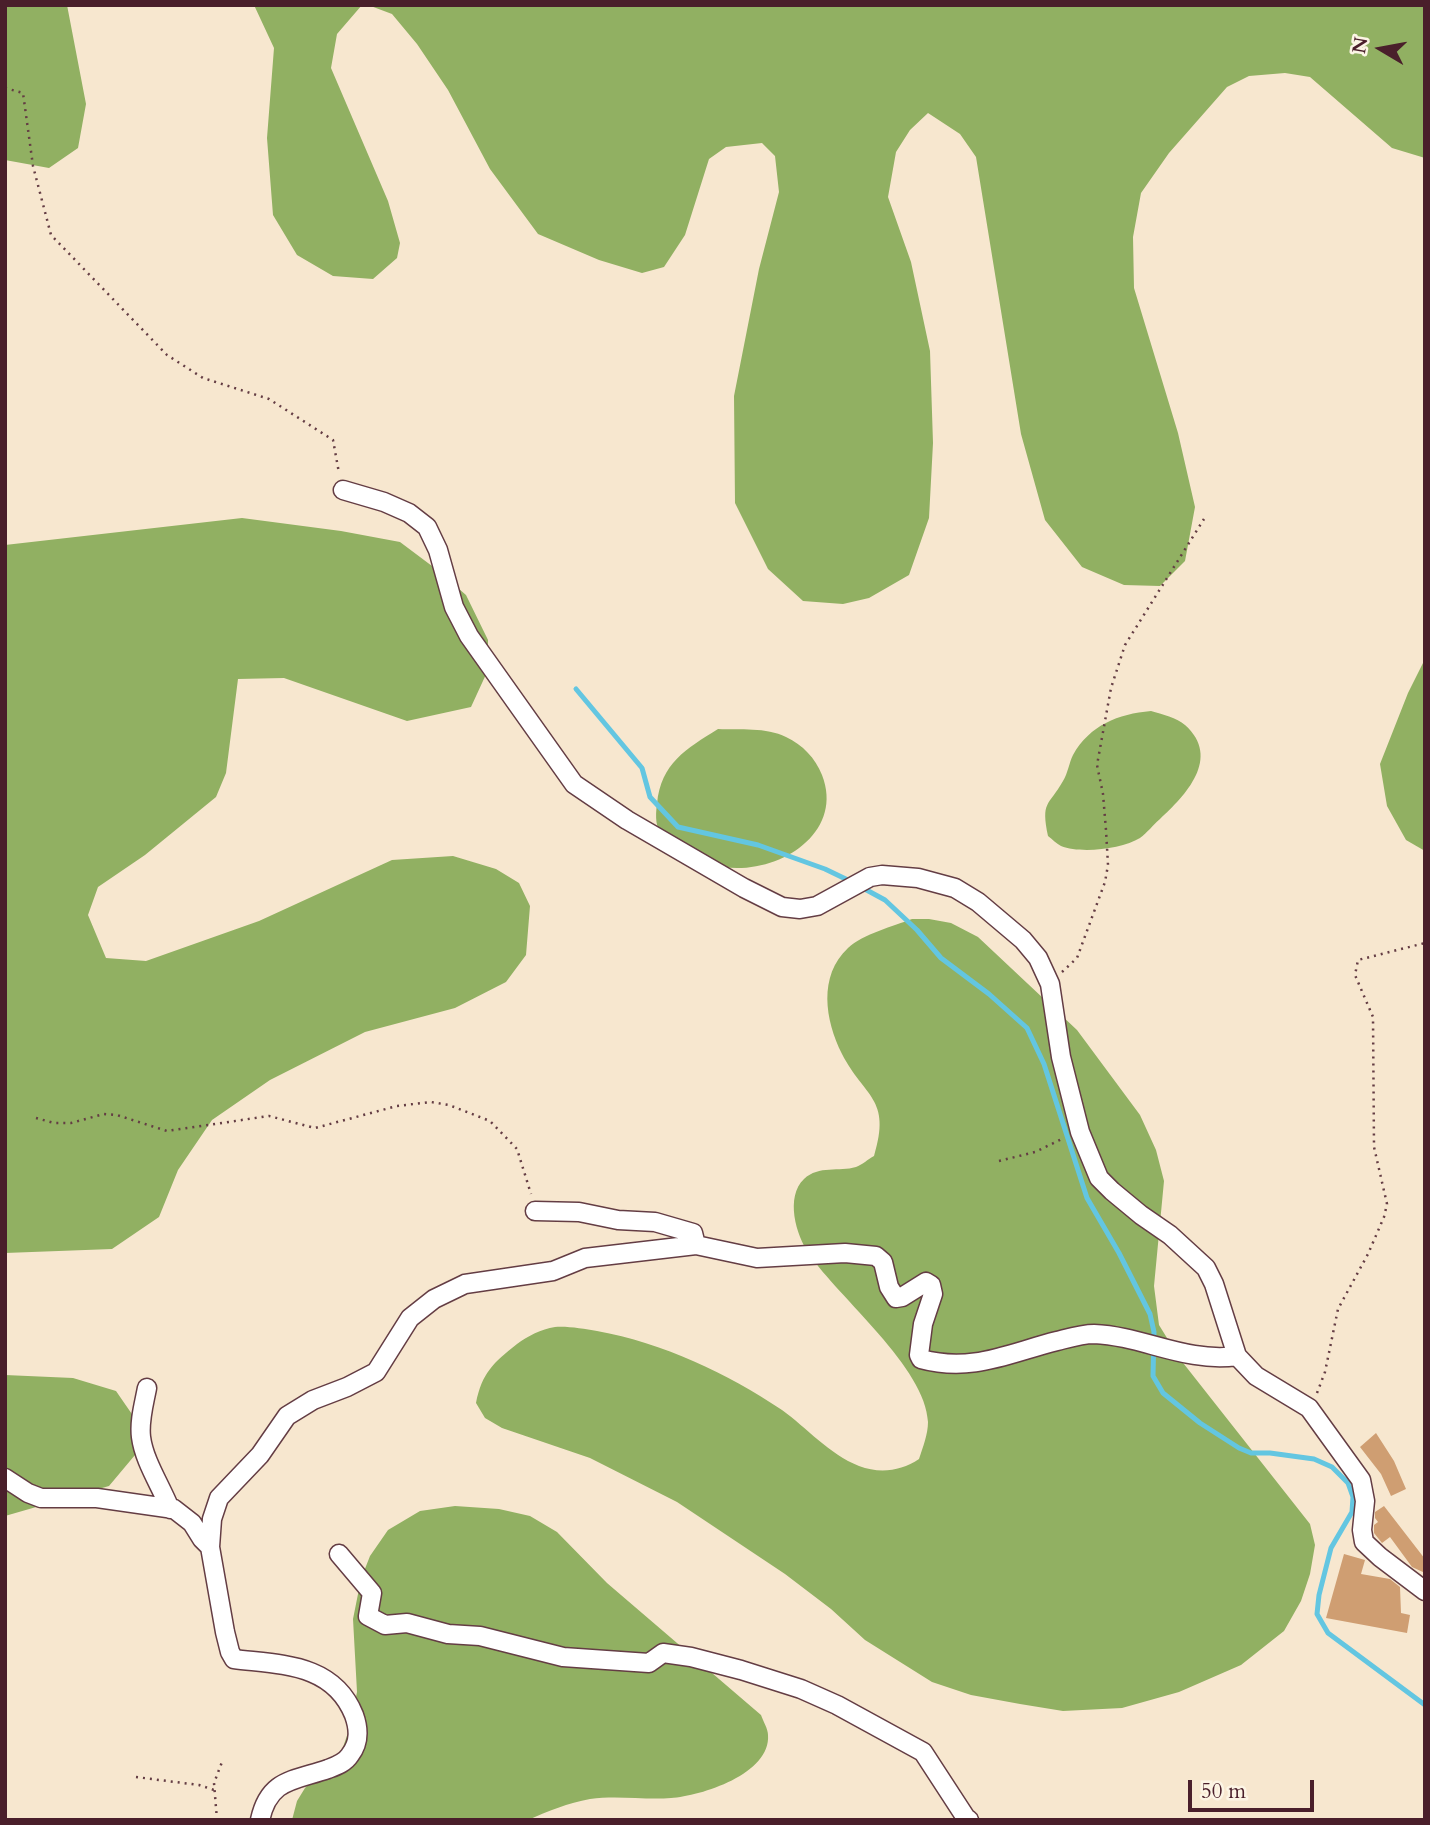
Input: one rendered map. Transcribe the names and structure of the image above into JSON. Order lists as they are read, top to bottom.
{
  "scale_bar": "50 m",
  "north": "left"
}
